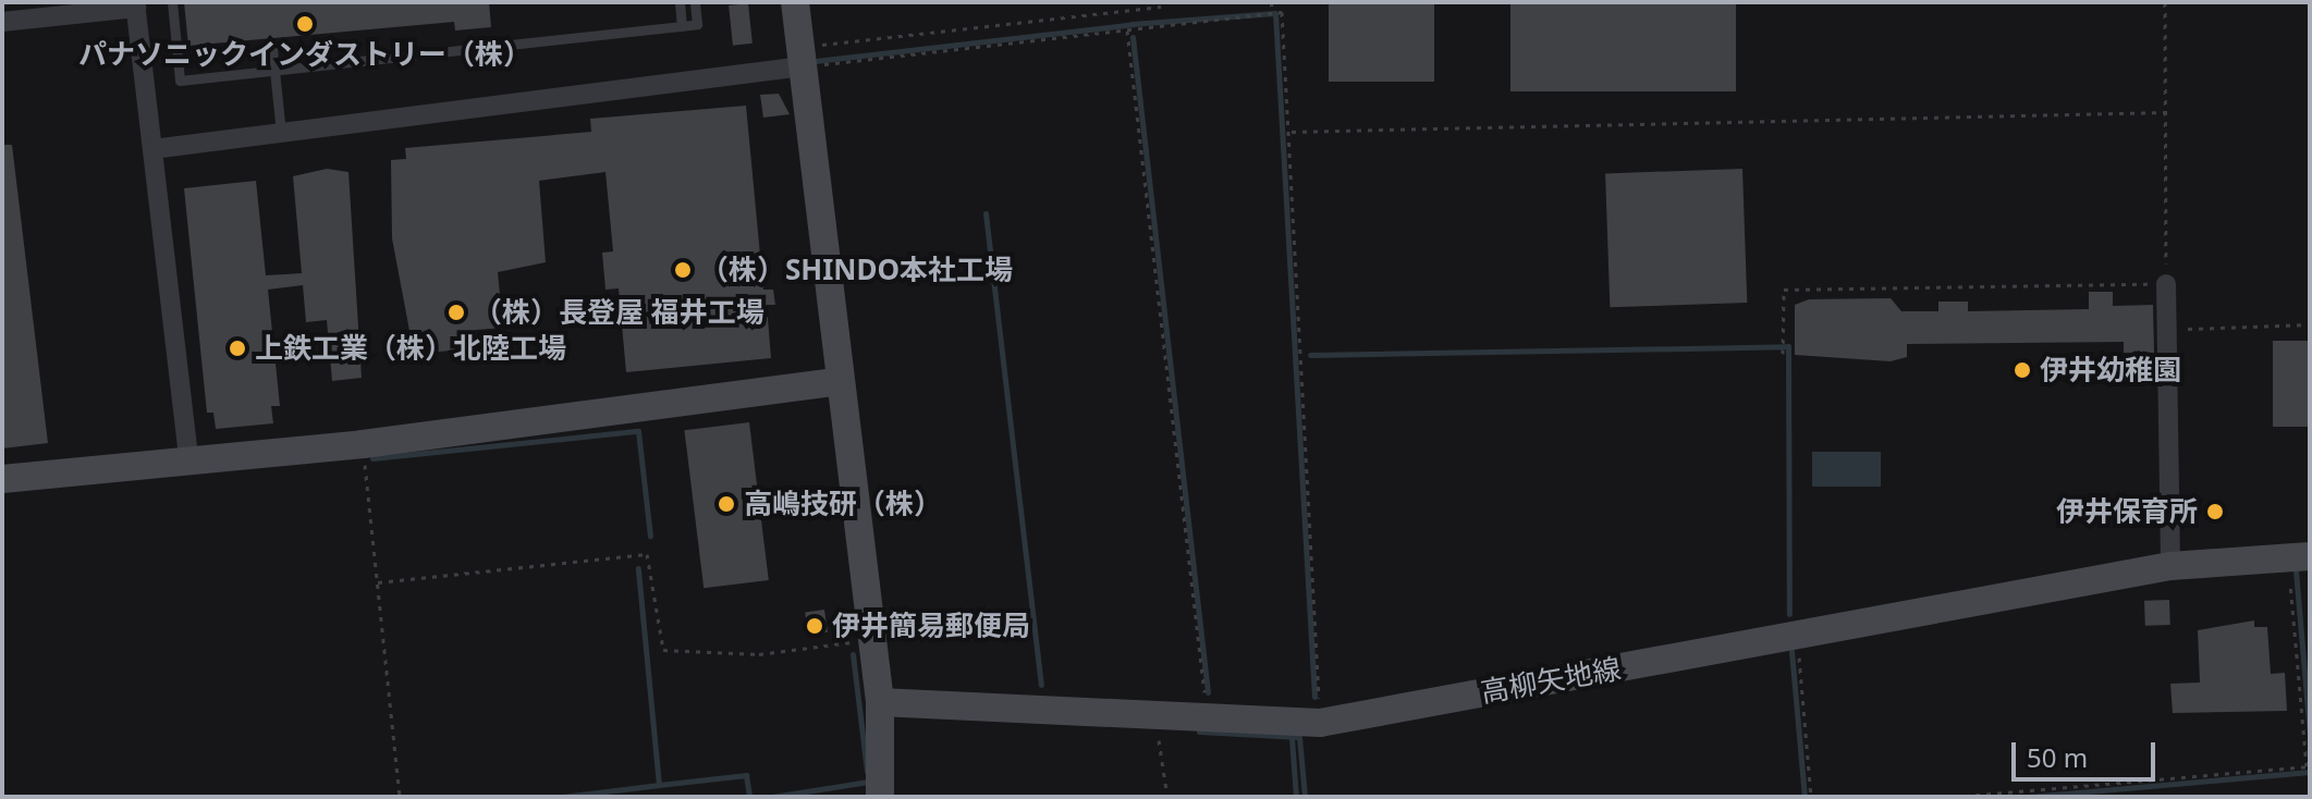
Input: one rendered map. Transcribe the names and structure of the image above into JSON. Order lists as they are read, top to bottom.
{
  "streets": {
    "street": ["高柳矢地線"]
  },
  "places": [
    "パナソニックインダストリー（株）",
    "（株）SHINDO本社工場",
    "（株）長登屋 福井工場",
    "上鉄工業（株）北陸工場",
    "伊井幼稚園",
    "高嶋技研（株）",
    "伊井保育所",
    "伊井簡易郵便局"
  ],
  "scale_bar": "50 m"
}
